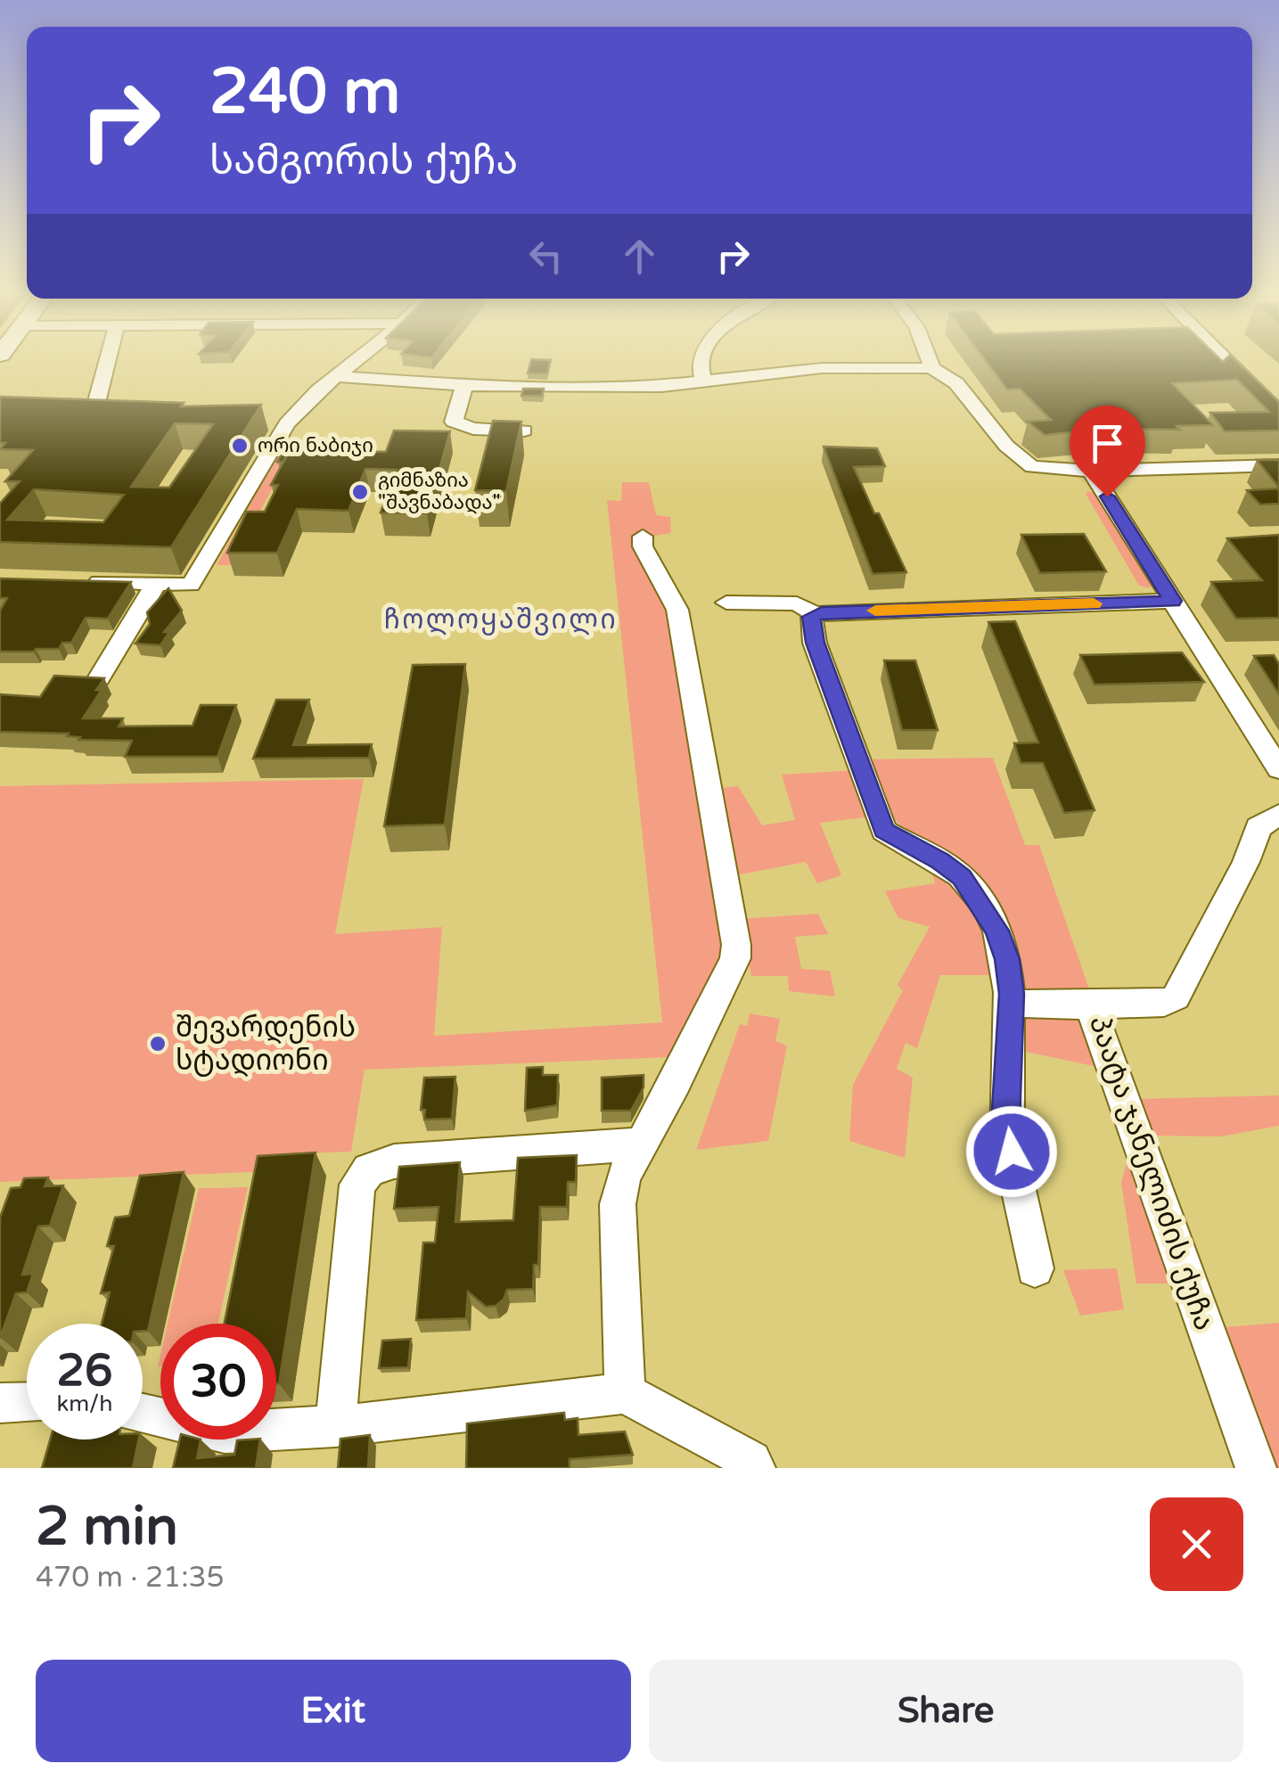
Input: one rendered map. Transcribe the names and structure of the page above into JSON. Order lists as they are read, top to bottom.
{
  "streets": {
    "street": ["პაატა ჯანელიძის ქუჩა"]
  },
  "districts": ["ჩოლოყაშვილი"],
  "places": ["ორი ნაბიჯი", "გიმნაზია \"შავნაბადა\"", "შევარდენის სტადიონი"],
  "page": {
    "turn": ["240 m", "სამგორის ქუჩა"],
    "speed": "26 km/h",
    "limit": "30",
    "heading": ["2 min", "470 m · 21:35"],
    "buttons": ["Exit", "Share"]
  }
}
